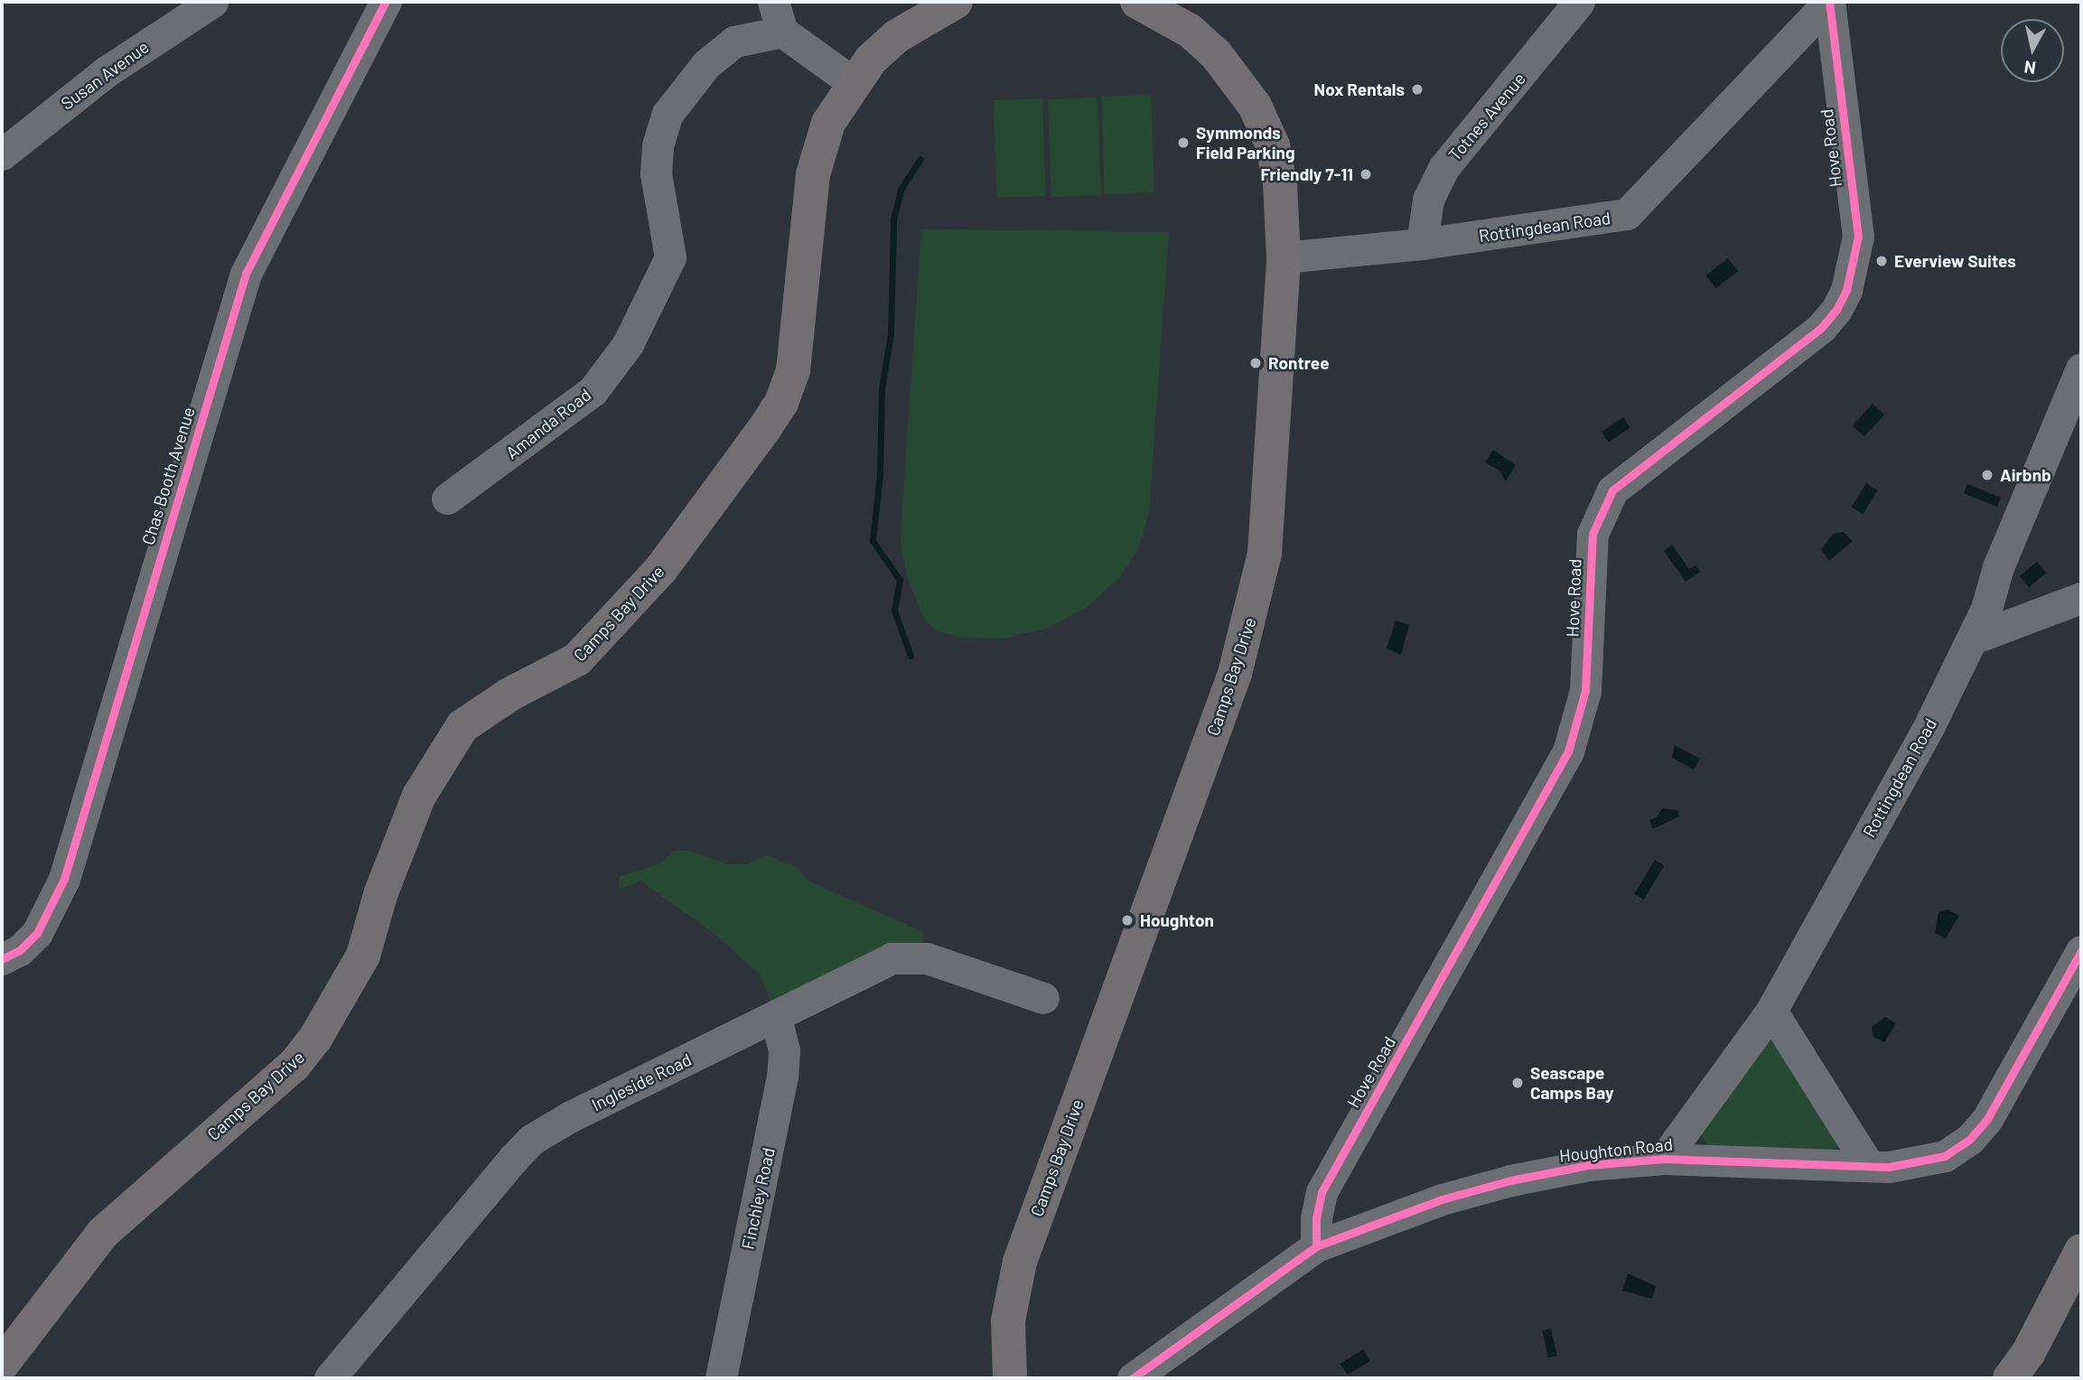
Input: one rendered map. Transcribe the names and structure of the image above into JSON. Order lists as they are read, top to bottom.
{
  "streets": {
    "main road": ["Camps Bay Drive"],
    "street": [
      "Susan Avenue",
      "Totnes Avenue",
      "Hove Road",
      "Rottingdean Road",
      "Amanda Road",
      "Chas Booth Avenue",
      "Ingleside Road",
      "Houghton Road",
      "Finchley Road"
    ]
  },
  "crossings": [
    ["Totnes Avenue", "Rottingdean Road"],
    ["Hove Road", "Rottingdean Road"],
    ["Hove Road", "Houghton Road"],
    ["Rottingdean Road", "Camps Bay Drive"],
    ["Rottingdean Road", "Houghton Road"],
    ["Ingleside Road", "Finchley Road"]
  ],
  "places": [
    "Nox Rentals",
    "Symmonds Field Parking",
    "Friendly 7-11",
    "Everview Suites",
    "Rontree",
    "Airbnb",
    "Houghton",
    "Seascape Camps Bay"
  ],
  "north": "bottom"
}
